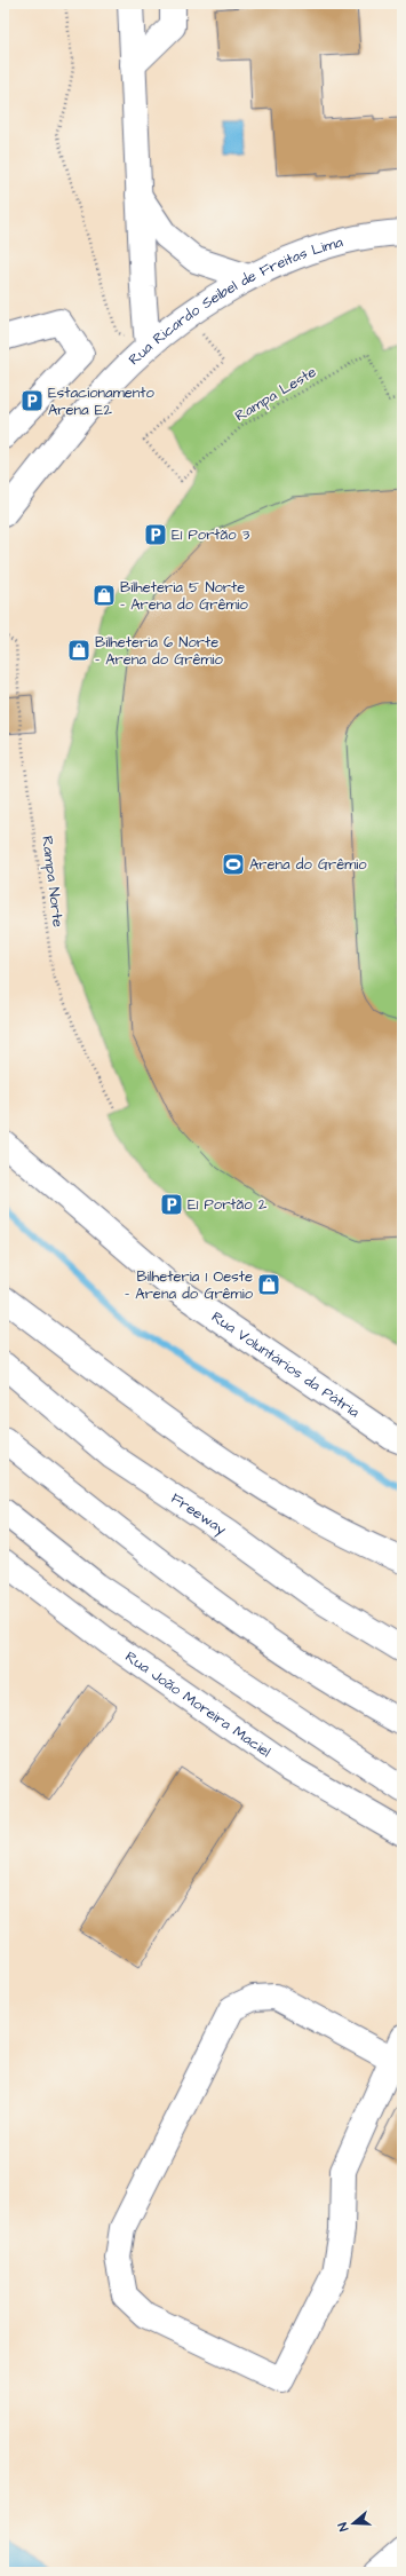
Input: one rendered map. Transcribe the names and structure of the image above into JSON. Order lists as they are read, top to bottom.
{
  "streets": {
    "main road": [
      "Rua Ricardo Seibel de Freitas Lima",
      "Rua Voluntários da Pátria",
      "Freeway",
      "Rua João Moreira Maciel"
    ],
    "path": ["Rampa Leste", "Rampa Norte"]
  },
  "crossings": [
    ["Rua Ricardo Seibel de Freitas Lima", "Rampa Leste"]
  ],
  "places": {
    "parking": ["Estacionamento Arena E2", "E1 Portão 3", "E1 Portão 2"],
    "shop": ["Bilheteria 5 Norte - Arena do Grêmio", "Bilheteria 6 Norte - Arena do Grêmio", "Bilheteria 1 Oeste - Arena do Grêmio"],
    "sports": ["Arena do Grêmio"]
  },
  "north": "left"
}
